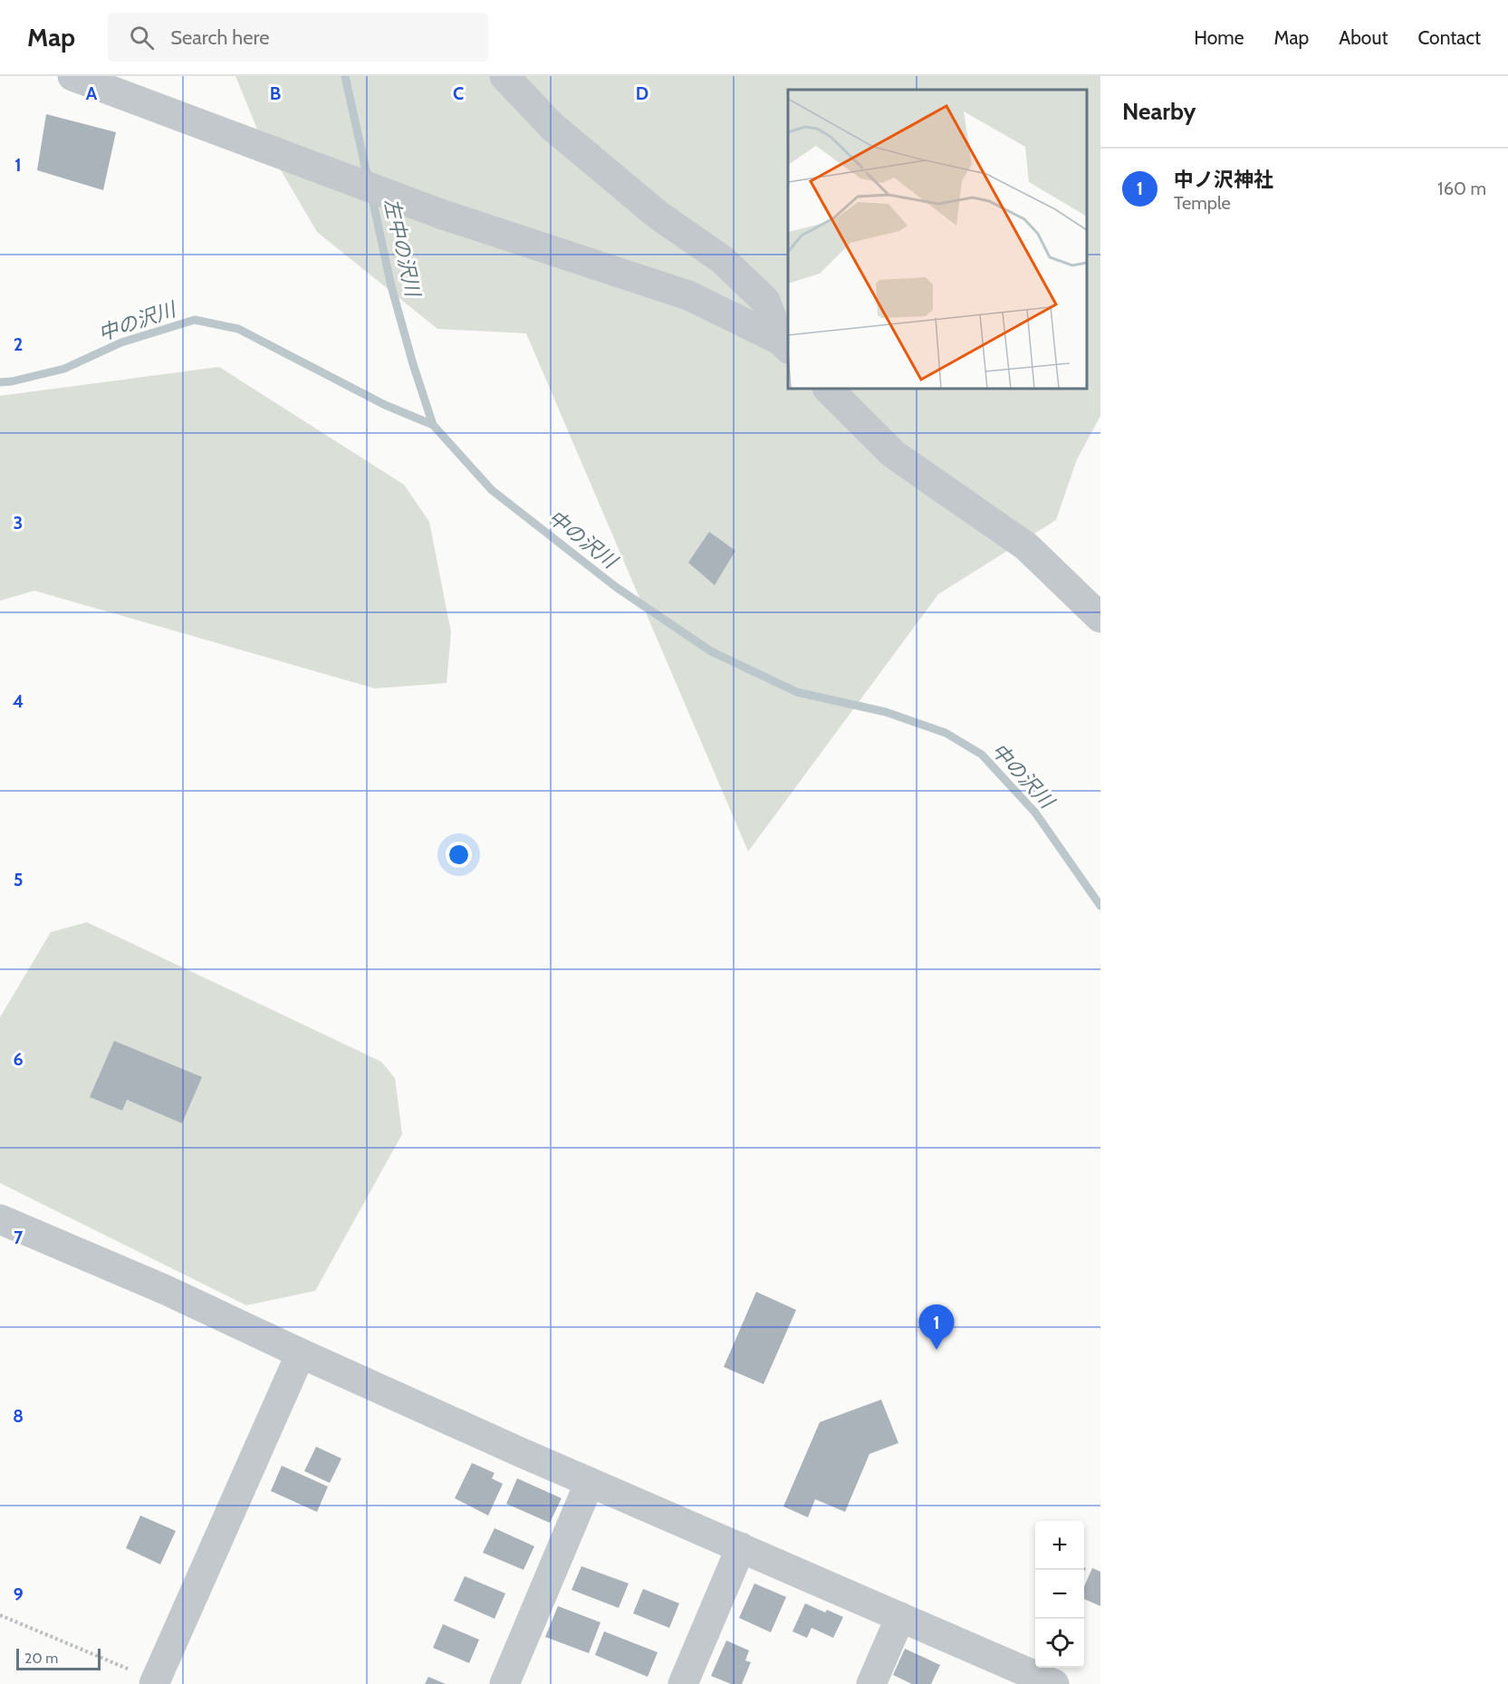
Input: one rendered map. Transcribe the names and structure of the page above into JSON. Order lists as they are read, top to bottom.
{
  "water": ["左中の沢川", "中の沢川"],
  "scale_bar": "20 m",
  "page": {
    "header": "Map",
    "search": "Search here",
    "nav": [
      "Home",
      "Map",
      "About",
      "Contact"
    ],
    "heading": "Nearby",
    "list": [
      {
        "mark": "1",
        "name": "中ノ沢神社",
        "note": "Temple",
        "value": "160 m"
      }
    ],
    "pins": "1",
    "map_buttons": ["+", "−"],
    "scale": "20 m"
  },
  "grid": {
    "columns": [
      "A",
      "B",
      "C",
      "D"
    ],
    "rows": [
      "1",
      "2",
      "3",
      "4",
      "5",
      "6",
      "7",
      "8",
      "9"
    ]
  }
}
